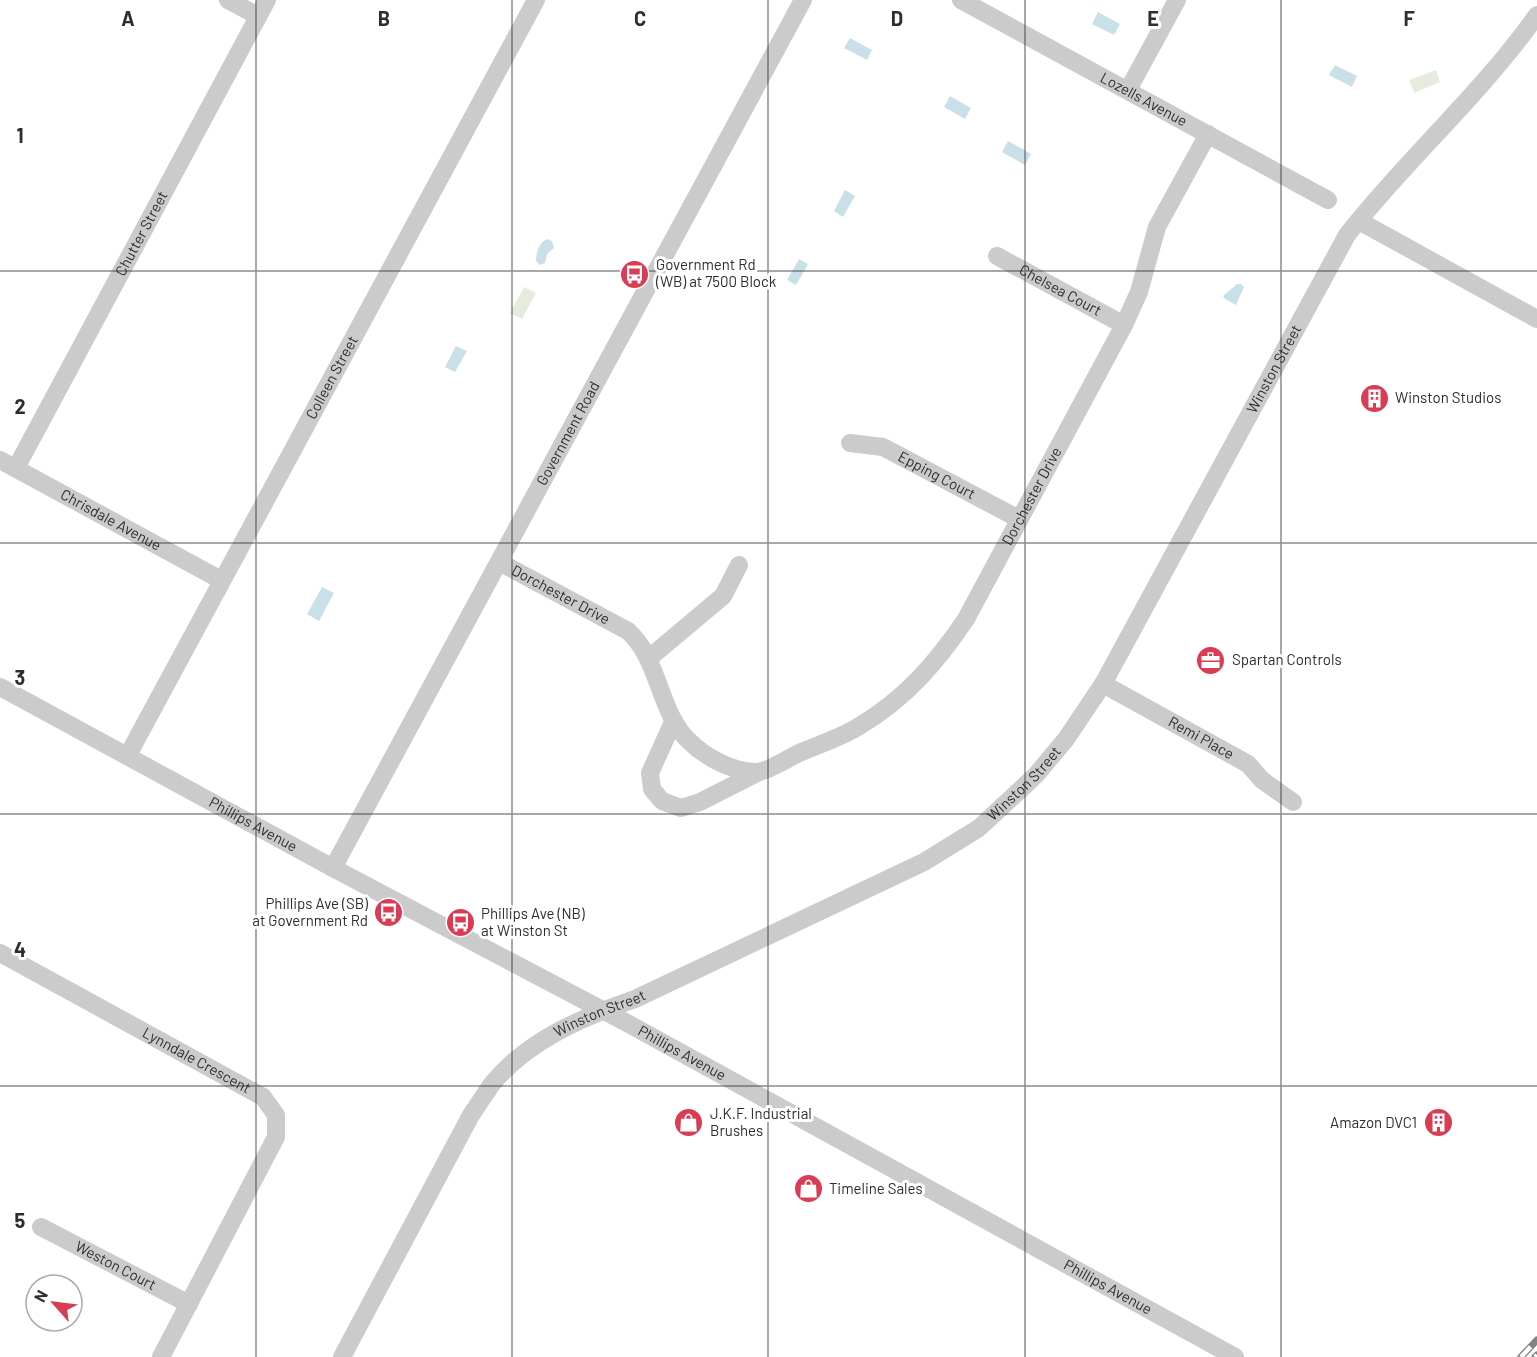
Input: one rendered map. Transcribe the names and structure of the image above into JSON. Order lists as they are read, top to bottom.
{
  "streets": {
    "street": [
      "Lozells Avenue",
      "Chutter Street",
      "Chelsea Court",
      "Winston Street",
      "Colleen Street",
      "Government Road",
      "Epping Court",
      "Dorchester Drive",
      "Chrisdale Avenue",
      "Remi Place",
      "Phillips Avenue",
      "Lynndale Crescent",
      "Weston Court"
    ]
  },
  "crossings": [
    ["Lozells Avenue", "Dorchester Drive"],
    ["Chutter Street", "Chrisdale Avenue"],
    ["Chelsea Court", "Dorchester Drive"],
    ["Winston Street", "Remi Place"],
    ["Winston Street", "Phillips Avenue"],
    ["Colleen Street", "Chrisdale Avenue"],
    ["Colleen Street", "Phillips Avenue"],
    ["Government Road", "Dorchester Drive"],
    ["Government Road", "Phillips Avenue"],
    ["Epping Court", "Dorchester Drive"],
    ["Lynndale Crescent", "Weston Court"]
  ],
  "places": {
    "bus stop": ["Government Rd (WB) at 7500 Block", "Phillips Ave (SB) at Government Rd", "Phillips Ave (NB) at Winston St"],
    "building": ["Winston Studios", "Amazon DVC1"],
    "office": ["Spartan Controls"],
    "shop": ["J.K.F. Industrial Brushes", "Timeline Sales"]
  },
  "north": "top left",
  "grid": {
    "columns": [
      "A",
      "B",
      "C",
      "D",
      "E",
      "F"
    ],
    "rows": [
      "1",
      "2",
      "3",
      "4",
      "5"
    ]
  }
}
